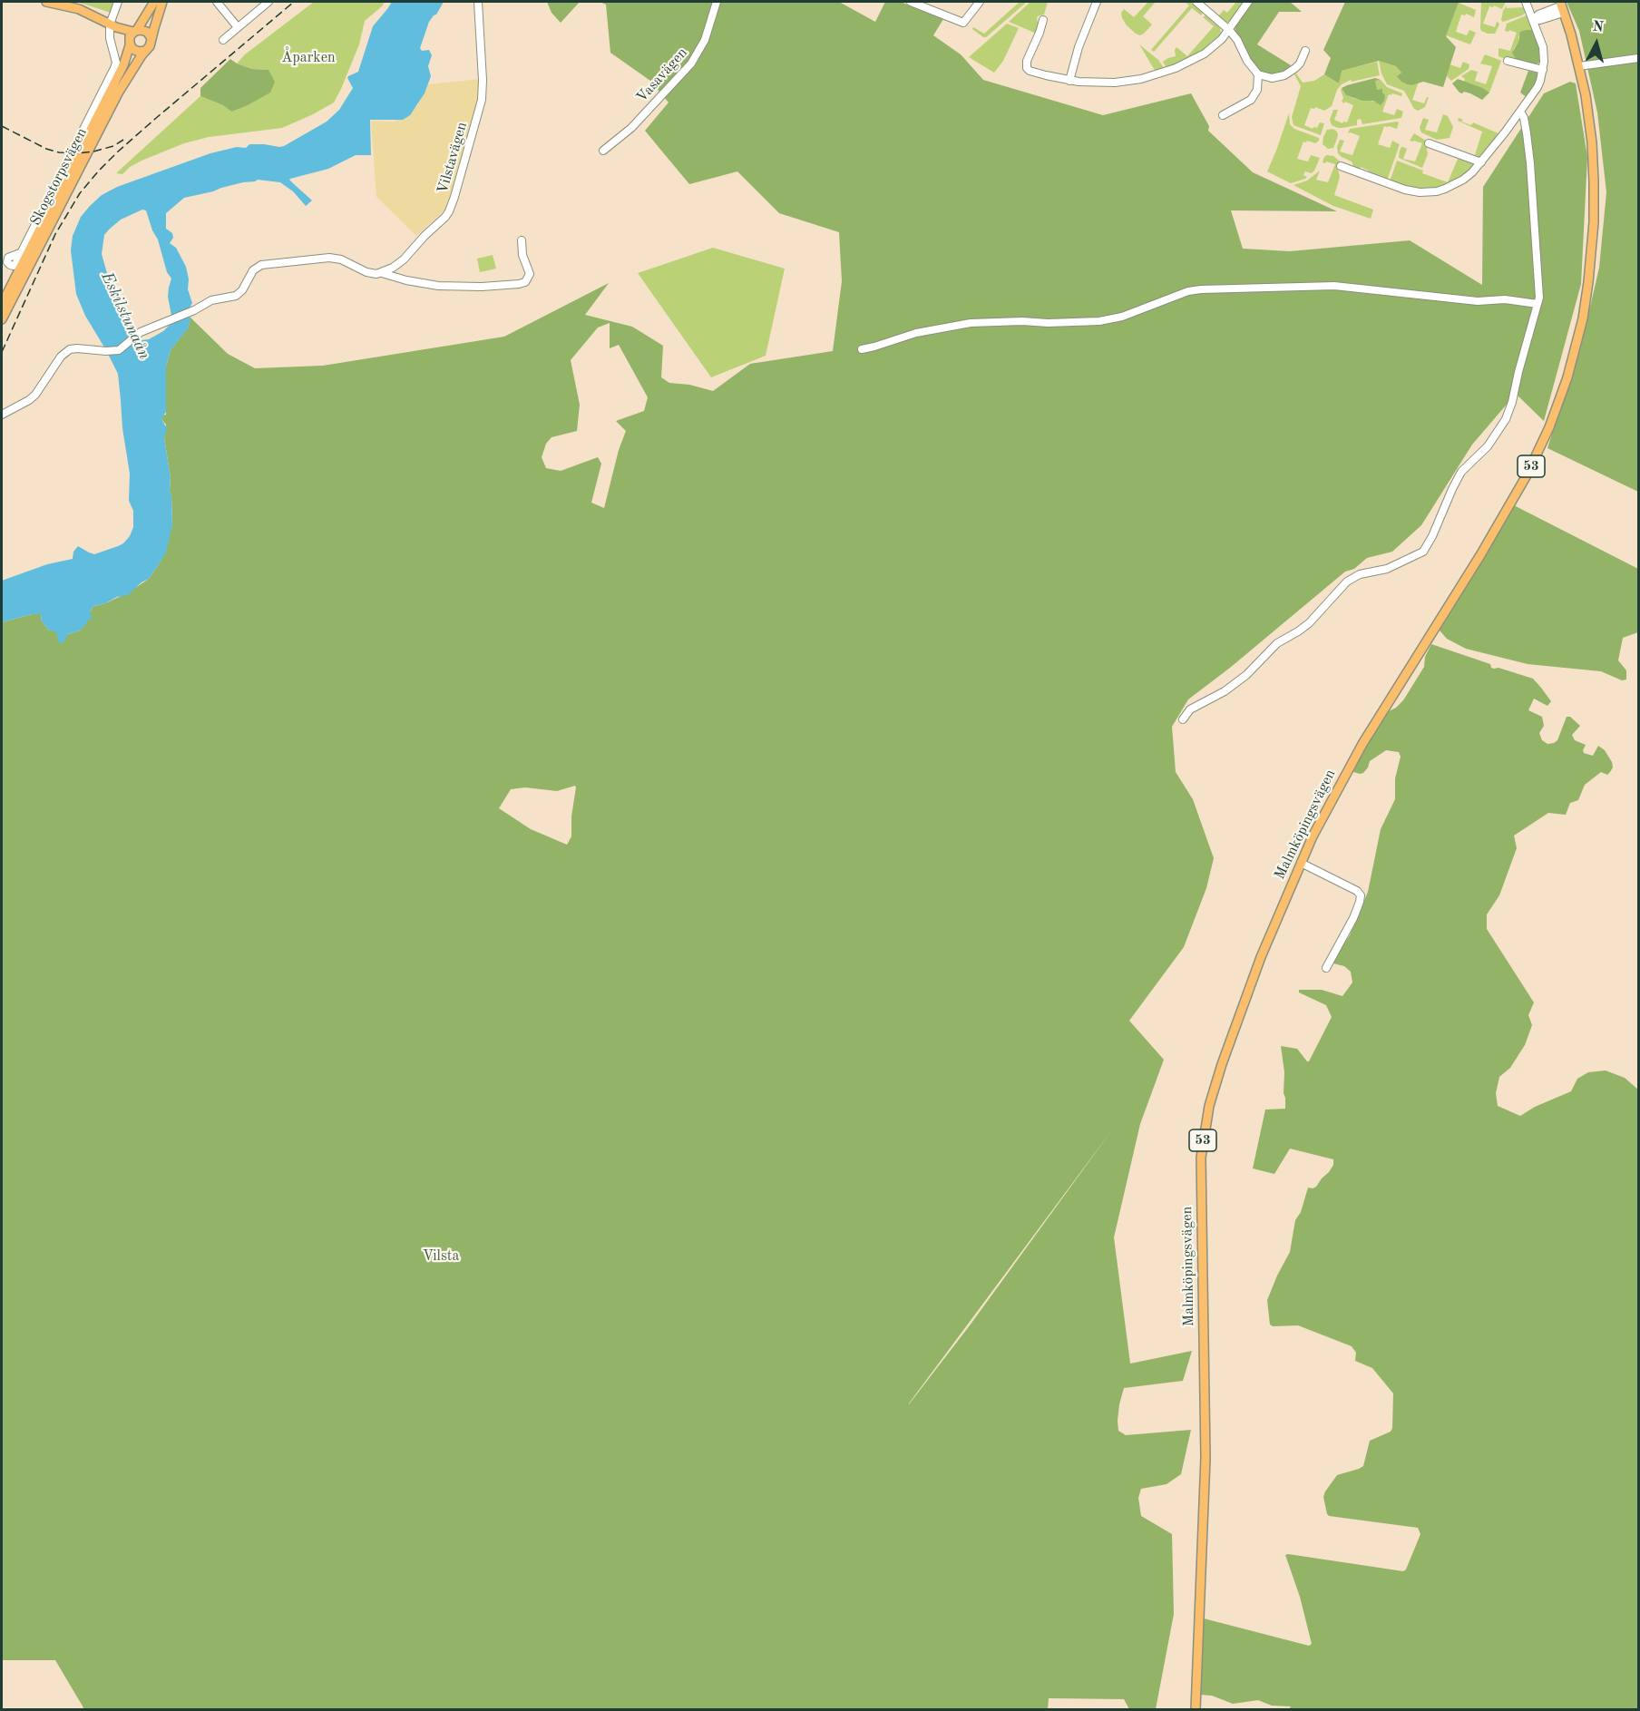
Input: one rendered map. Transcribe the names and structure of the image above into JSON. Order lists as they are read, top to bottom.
{
  "streets": {
    "main road": ["Skogstorpsvägen", "53", "Malmköpingsvägen"],
    "street": ["Vasavägen", "Vilstavägen"]
  },
  "water": ["Eskilstunaån"],
  "parks": ["Åparken", "Vilsta"],
  "north": "top"
}
